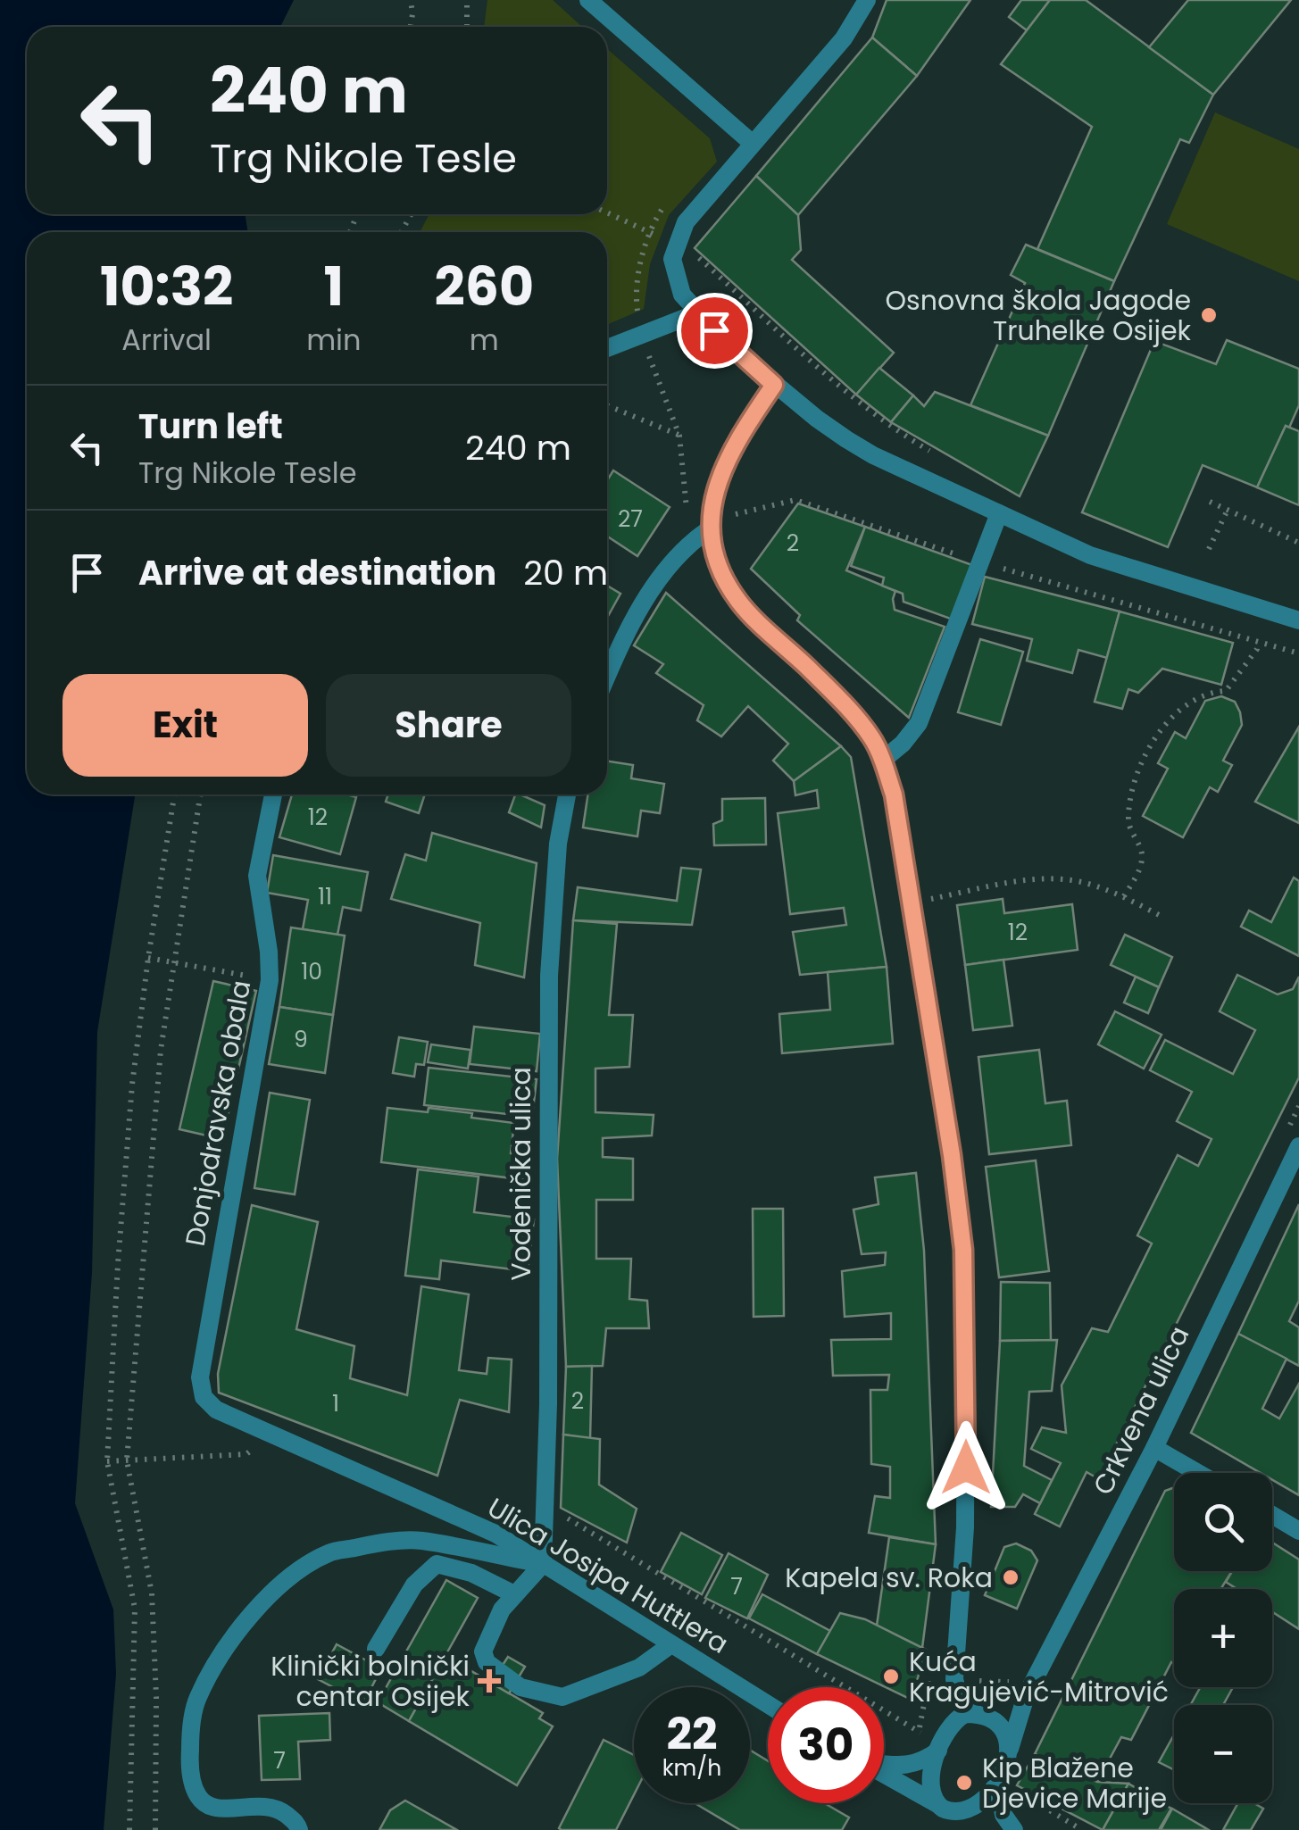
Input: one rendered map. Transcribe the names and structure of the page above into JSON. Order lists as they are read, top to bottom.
{
  "streets": {
    "street": [
      "Donjodravska obala",
      "Vodenička ulica",
      "Crkvena ulica",
      "Ulica Josipa Huttlera"
    ]
  },
  "crossings": [
    ["Donjodravska obala", "Ulica Josipa Huttlera"],
    ["Vodenička ulica", "Ulica Josipa Huttlera"]
  ],
  "places": {
    "other": [
      "Osnovna škola Jagode Truhelke Osijek",
      "Kapela sv. Roka",
      "Kuća Kragujević-Mitrović",
      "Kip Blažene Djevice Marije"
    ],
    "health": ["Klinički bolnički centar Osijek"]
  },
  "house_numbers": [
    "27",
    "2",
    "12",
    "11",
    "12",
    "10",
    "9",
    "2",
    "1",
    "7",
    "7"
  ],
  "page": {
    "turn": ["240 m", "Trg Nikole Tesle"],
    "eta": [
      "10:32",
      "Arrival",
      "1",
      "min",
      "260",
      "m"
    ],
    "list": [
      {
        "name": "Turn left",
        "note": "Trg Nikole Tesle",
        "value": "240 m"
      },
      {
        "name": "Arrive at destination",
        "value": "20 m"
      }
    ],
    "buttons": ["Exit", "Share"],
    "map_buttons": ["+", "−"],
    "speed": "22 km/h",
    "limit": "30"
  }
}
